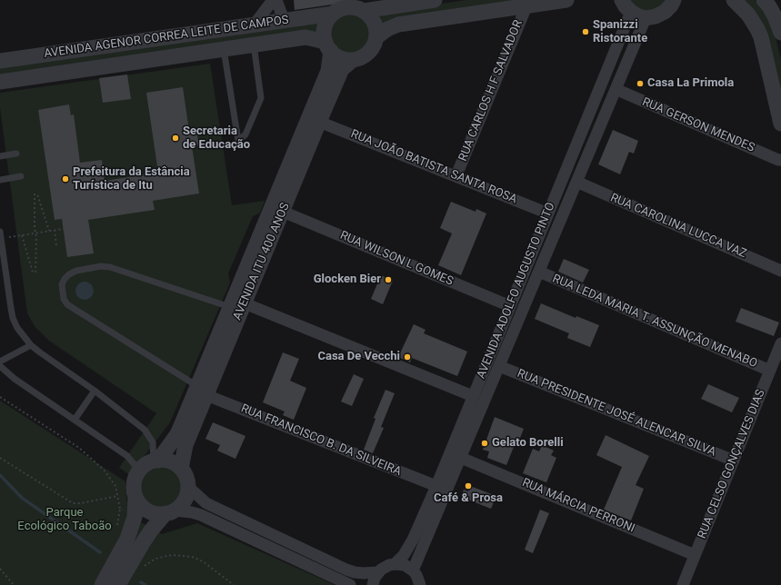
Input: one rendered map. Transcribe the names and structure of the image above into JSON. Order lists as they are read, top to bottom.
{
  "streets": {
    "street": [
      "AVENIDA AGENOR CORREA LEITE DE CAMPOS",
      "RUA CARLOS H F SALVADOR",
      "RUA GERSON MENDES",
      "RUA JOÃO BATISTA SANTA ROSA",
      "RUA CAROLINA LUCCA VAZ",
      "RUA WILSON L GOMES",
      "AVENIDA ITU 400 ANOS",
      "AVENIDA ADOLFO AUGUSTO PINTO",
      "RUA LEDA MARIA T. ASSUNÇÃO MENABO",
      "RUA PRESIDENTE JOSÉ ALENCAR SILVA",
      "RUA FRANCISCO B. DA SILVEIRA",
      "RUA CELSO GONÇALVES DIAS",
      "RUA MÁRCIA PERRONI"
    ]
  },
  "crossings": [
    ["AVENIDA AGENOR CORREA LEITE DE CAMPOS", "AVENIDA ITU 400 ANOS"],
    ["RUA CARLOS H F SALVADOR", "RUA JOÃO BATISTA SANTA ROSA"],
    ["RUA GERSON MENDES", "AVENIDA ADOLFO AUGUSTO PINTO"],
    ["RUA JOÃO BATISTA SANTA ROSA", "AVENIDA ITU 400 ANOS"],
    ["RUA JOÃO BATISTA SANTA ROSA", "AVENIDA ADOLFO AUGUSTO PINTO"],
    ["RUA CAROLINA LUCCA VAZ", "AVENIDA ADOLFO AUGUSTO PINTO"],
    ["RUA WILSON L GOMES", "AVENIDA ITU 400 ANOS"],
    ["RUA WILSON L GOMES", "AVENIDA ADOLFO AUGUSTO PINTO"],
    ["AVENIDA ITU 400 ANOS", "RUA FRANCISCO B. DA SILVEIRA"],
    ["AVENIDA ADOLFO AUGUSTO PINTO", "RUA LEDA MARIA T. ASSUNÇÃO MENABO"],
    ["AVENIDA ADOLFO AUGUSTO PINTO", "RUA PRESIDENTE JOSÉ ALENCAR SILVA"],
    ["AVENIDA ADOLFO AUGUSTO PINTO", "RUA FRANCISCO B. DA SILVEIRA"],
    ["AVENIDA ADOLFO AUGUSTO PINTO", "RUA MÁRCIA PERRONI"],
    ["RUA LEDA MARIA T. ASSUNÇÃO MENABO", "RUA CELSO GONÇALVES DIAS"],
    ["RUA PRESIDENTE JOSÉ ALENCAR SILVA", "RUA CELSO GONÇALVES DIAS"],
    ["RUA CELSO GONÇALVES DIAS", "RUA MÁRCIA PERRONI"]
  ],
  "parks": ["Parque Ecológico Taboão"],
  "places": [
    "Spanizzi Ristorante",
    "Casa La Primola",
    "Secretaria de Educação",
    "Prefeitura da Estância Turística de Itu",
    "Glocken Bier",
    "Casa De Vecchi",
    "Gelato Borelli",
    "Café & Prosa"
  ]
}
